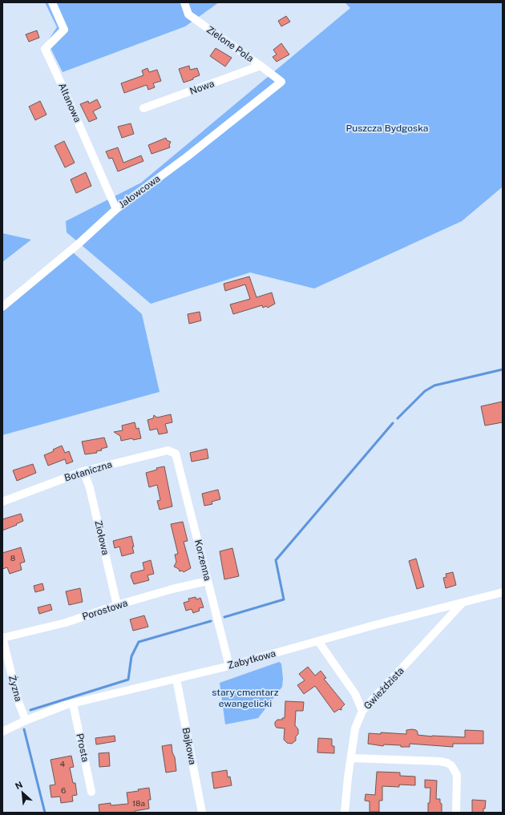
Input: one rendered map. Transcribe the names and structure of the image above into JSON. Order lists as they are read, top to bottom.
{
  "streets": {
    "street": [
      "Zielone Pola",
      "Nowa",
      "Altanowa",
      "Jałowcowa",
      "Botaniczna",
      "Ziołowa",
      "Korzenna",
      "Porostowa",
      "Zabytkowa",
      "Żyzna",
      "Gwieździsta",
      "Bajkowa",
      "Prosta"
    ]
  },
  "crossings": [
    ["Zielone Pola", "Nowa"],
    ["Zielone Pola", "Jałowcowa"],
    ["Altanowa", "Jałowcowa"],
    ["Botaniczna", "Ziołowa"],
    ["Botaniczna", "Korzenna"],
    ["Ziołowa", "Porostowa"],
    ["Korzenna", "Porostowa"],
    ["Korzenna", "Zabytkowa"],
    ["Porostowa", "Żyzna"],
    ["Zabytkowa", "Żyzna"],
    ["Zabytkowa", "Gwieździsta"],
    ["Zabytkowa", "Bajkowa"],
    ["Zabytkowa", "Prosta"]
  ],
  "parks": ["Puszcza Bydgoska", "stary cmentarz ewangelicki"],
  "house_numbers": [
    "8",
    "4",
    "6",
    "18a"
  ],
  "north": "top left"
}
